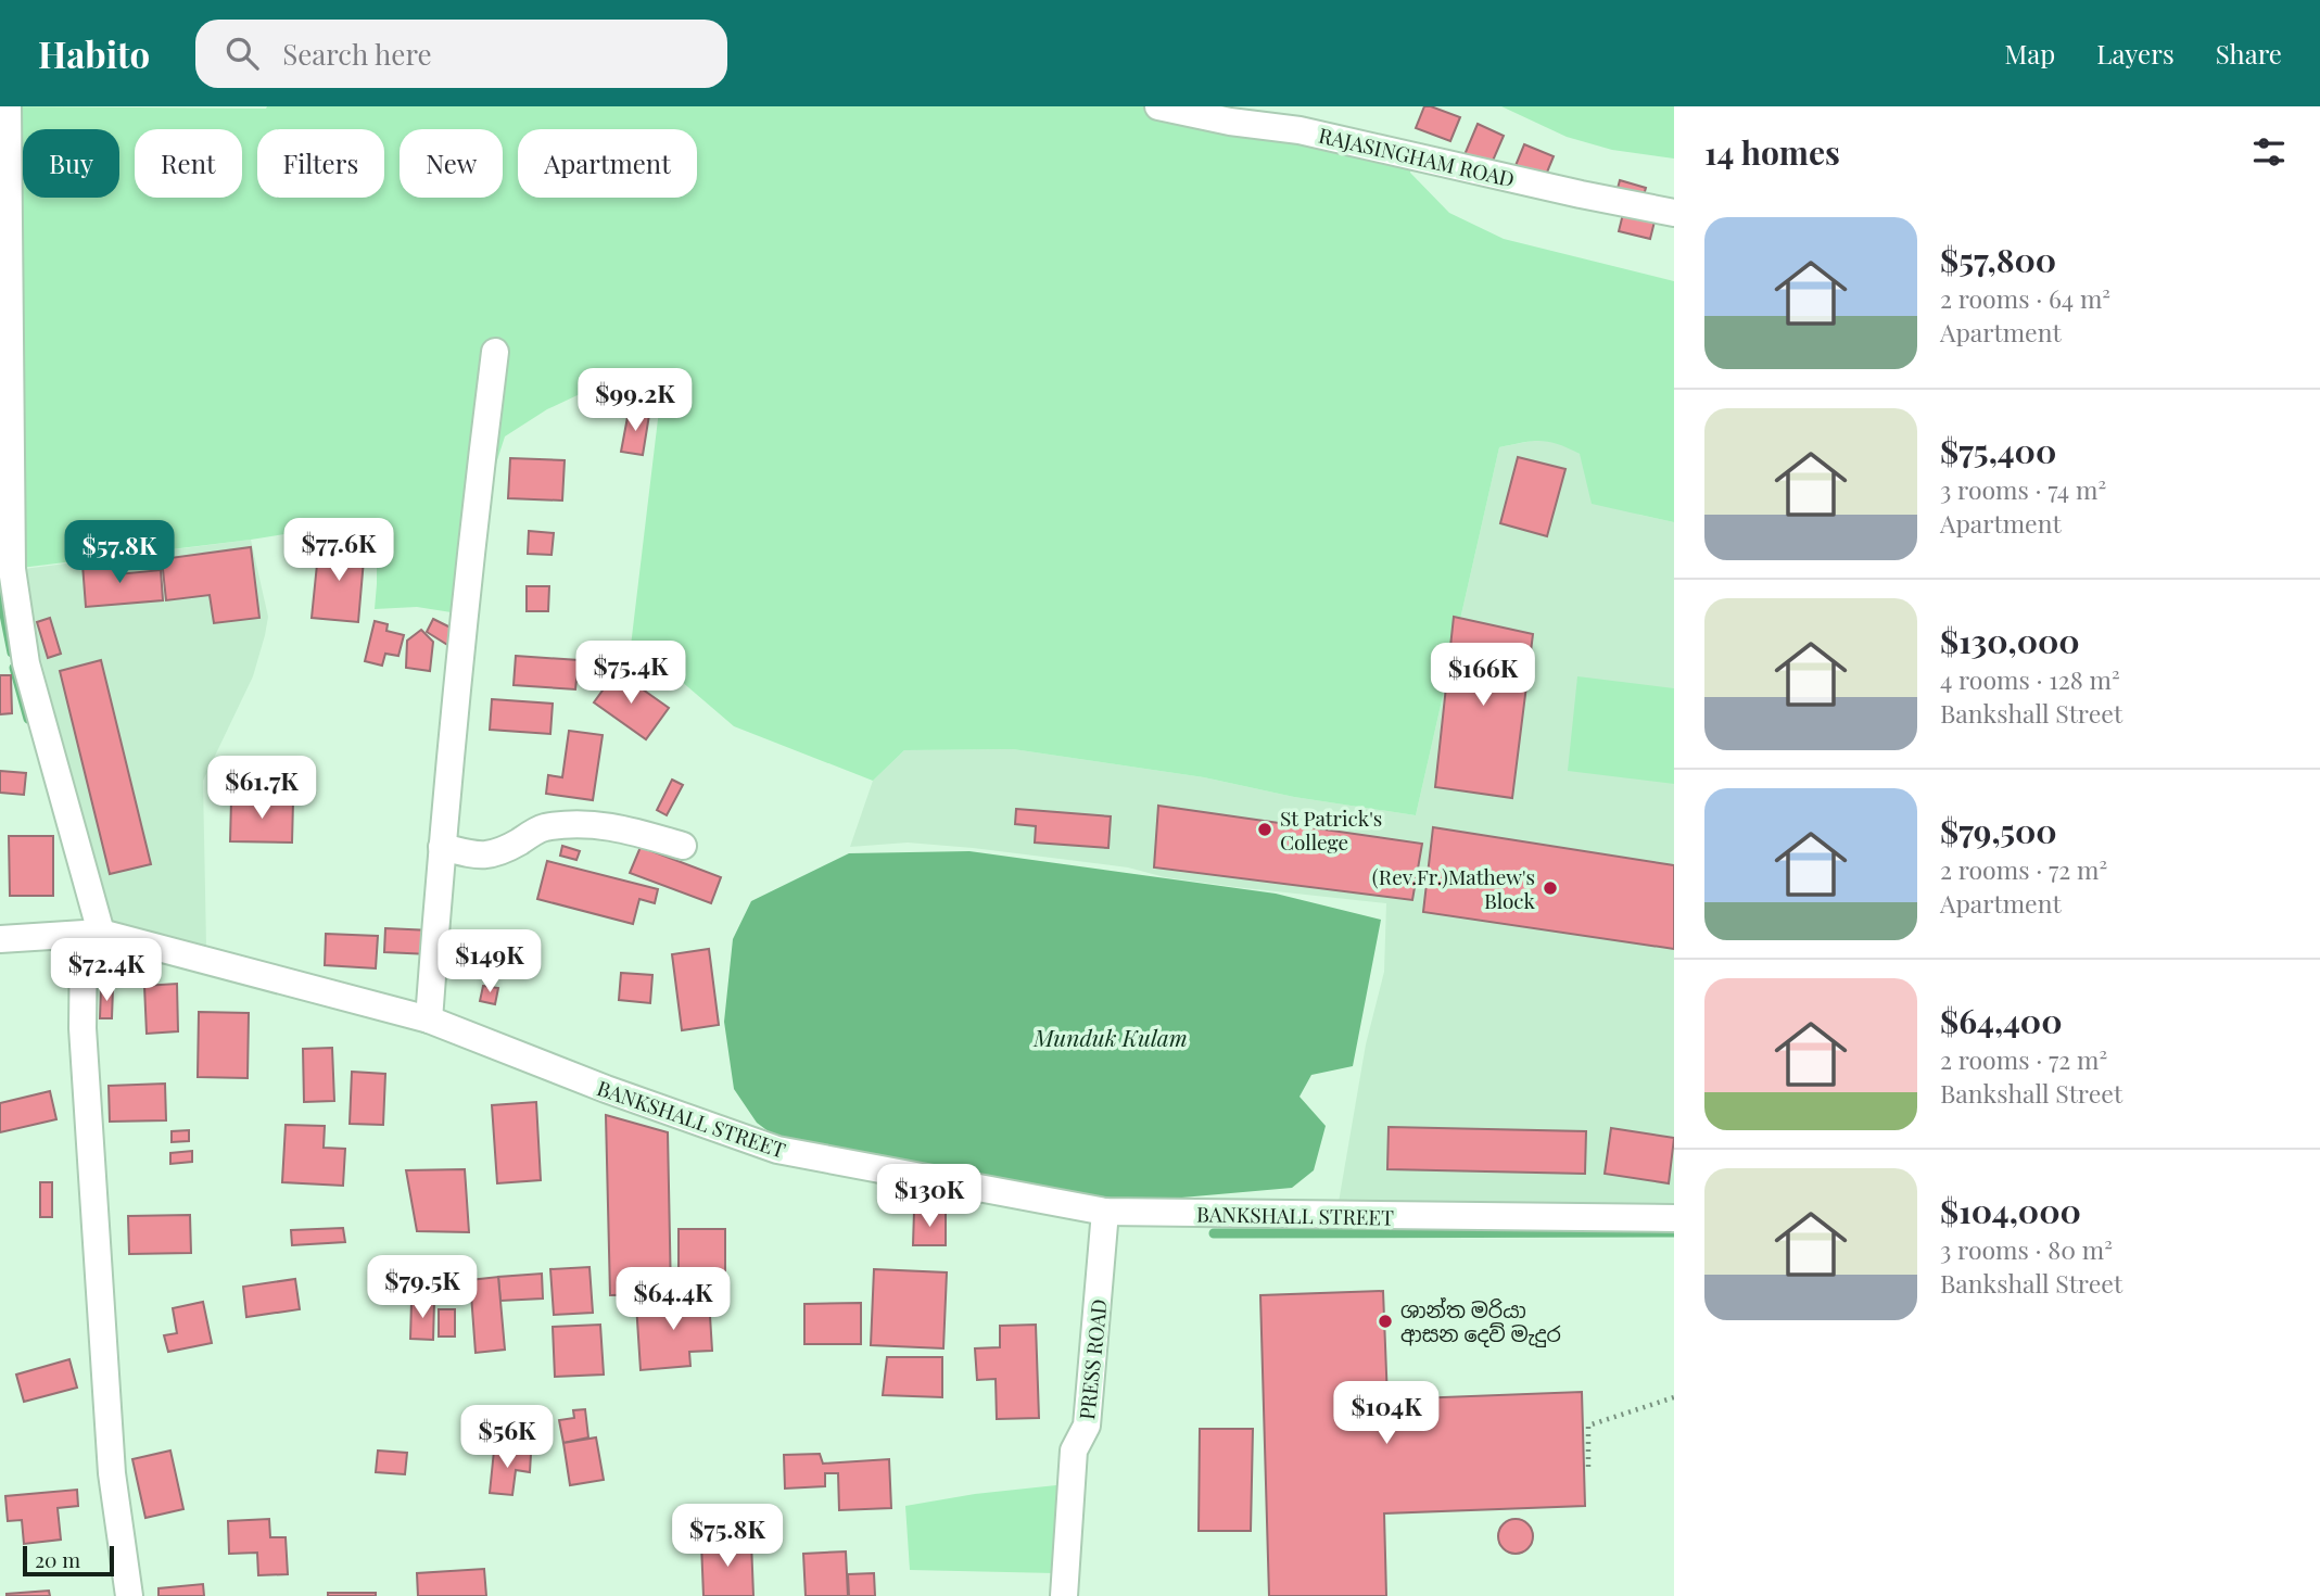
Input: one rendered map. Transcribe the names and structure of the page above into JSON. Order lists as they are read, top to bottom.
{
  "streets": {
    "street": ["RAJASINGHAM ROAD", "BANKSHALL STREET", "PRESS ROAD"]
  },
  "crossings": [
    ["BANKSHALL STREET", "PRESS ROAD"]
  ],
  "water": ["Munduk Kulam"],
  "places": ["St Patrick's College", "(Rev.Fr.)Mathew's Block", "ශාන්ත මරියා ආසන දෙව් මැදුර"],
  "scale_bar": "20 m",
  "page": {
    "header": "Habito",
    "search": "Search here",
    "nav": ["Map", "Layers", "Share"],
    "heading": "14 homes",
    "chip": [
      "Buy",
      "Rent",
      "Filters",
      "New",
      "Apartment"
    ],
    "list": [
      {
        "name": "$57,800",
        "note": "2 rooms · 64 m² · Apartment"
      },
      {
        "name": "$75,400",
        "note": "3 rooms · 74 m² · Apartment"
      },
      {
        "name": "$130,000",
        "note": "4 rooms · 128 m² · Bankshall Street"
      },
      {
        "name": "$79,500",
        "note": "2 rooms · 72 m² · Apartment"
      },
      {
        "name": "$64,400",
        "note": "2 rooms · 72 m² · Bankshall Street"
      },
      {
        "name": "$104,000",
        "note": "3 rooms · 80 m² · Bankshall Street"
      }
    ],
    "price": [
      "$99.2K",
      "$77.6K",
      "$57.8K",
      "$75.4K",
      "$166K",
      "$61.7K",
      "$149K",
      "$72.4K",
      "$130K",
      "$79.5K",
      "$64.4K",
      "$104K",
      "$56K",
      "$75.8K"
    ],
    "scale": "20 m"
  }
}
